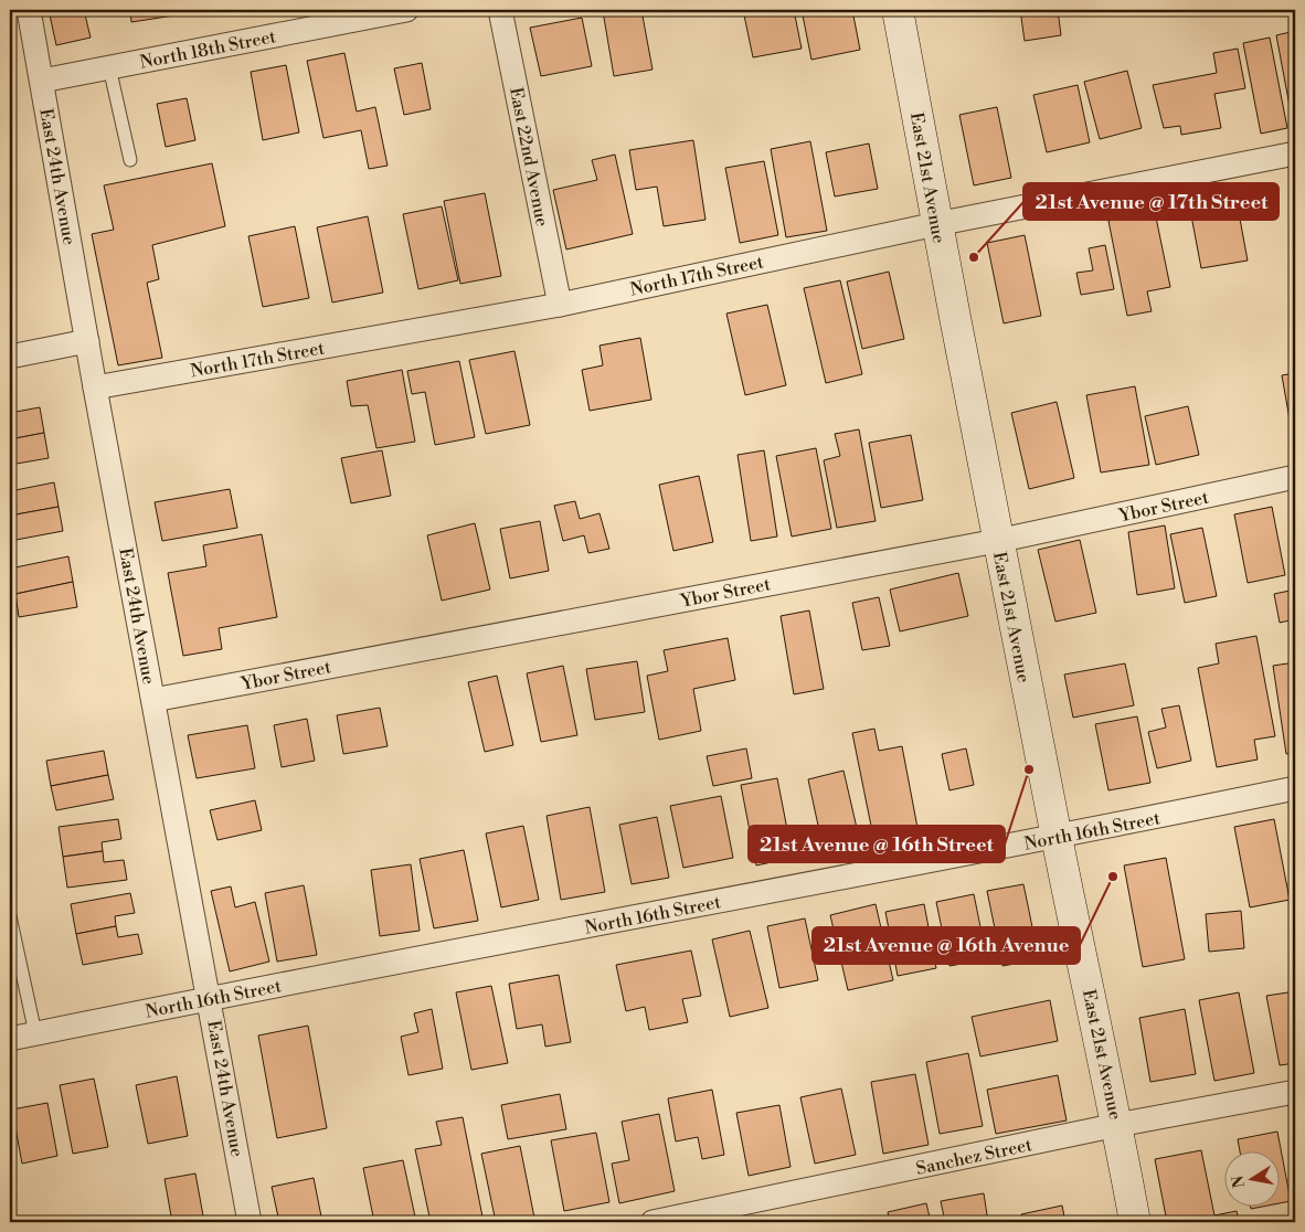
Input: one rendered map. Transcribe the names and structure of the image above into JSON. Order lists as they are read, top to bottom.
{
  "streets": {
    "street": [
      "North 18th Street",
      "East 22nd Avenue",
      "East 24th Avenue",
      "East 21st Avenue",
      "North 17th Street",
      "Ybor Street",
      "North 16th Street",
      "Sanchez Street"
    ]
  },
  "crossings": [
    ["North 18th Street", "East 24th Avenue"],
    ["East 22nd Avenue", "North 17th Street"],
    ["East 24th Avenue", "North 17th Street"],
    ["East 24th Avenue", "Ybor Street"],
    ["East 24th Avenue", "North 16th Street"],
    ["East 21st Avenue", "North 17th Street"],
    ["East 21st Avenue", "Ybor Street"],
    ["East 21st Avenue", "North 16th Street"],
    ["East 21st Avenue", "Sanchez Street"]
  ],
  "places": ["21st Avenue @ 17th Street", "21st Avenue @ 16th Street", "21st Avenue @ 16th Avenue"],
  "north": "left"
}
